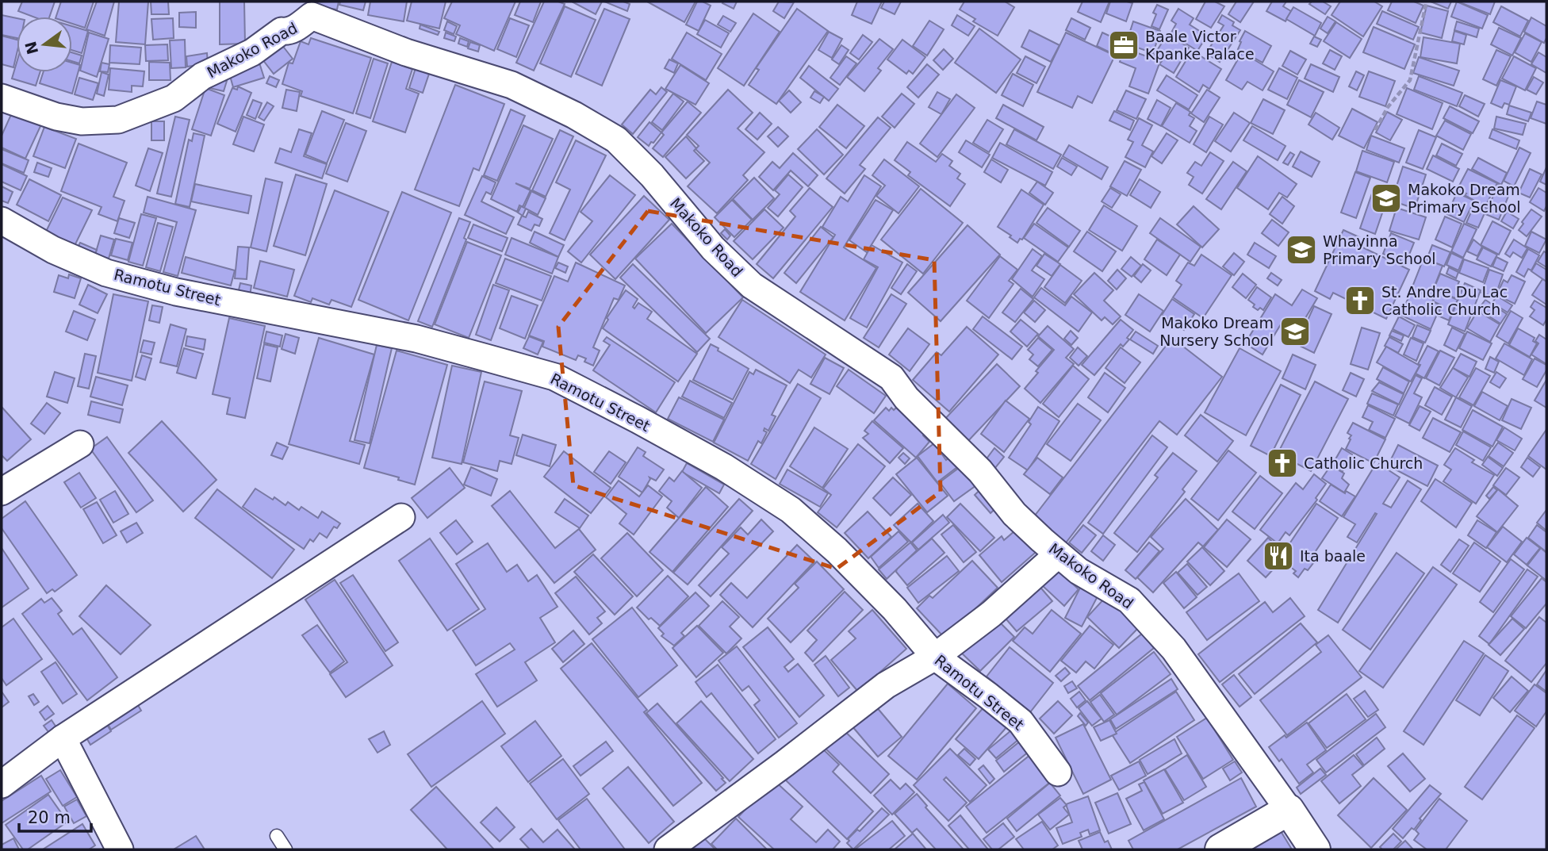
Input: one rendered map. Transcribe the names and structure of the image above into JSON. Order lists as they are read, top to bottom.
{
  "streets": {
    "street": ["Makoko Road", "Ramotu Street"]
  },
  "places": {
    "office": ["Baale Victor Kpanke Palace"],
    "school or university": ["Makoko Dream Primary School", "Whayinna Primary School", "Makoko Dream Nursery School"],
    "church": ["St. Andre Du Lac Catholic Church", "Catholic Church"],
    "restaurant": ["Ita baale"]
  },
  "scale_bar": "20 m",
  "north": "left"
}
